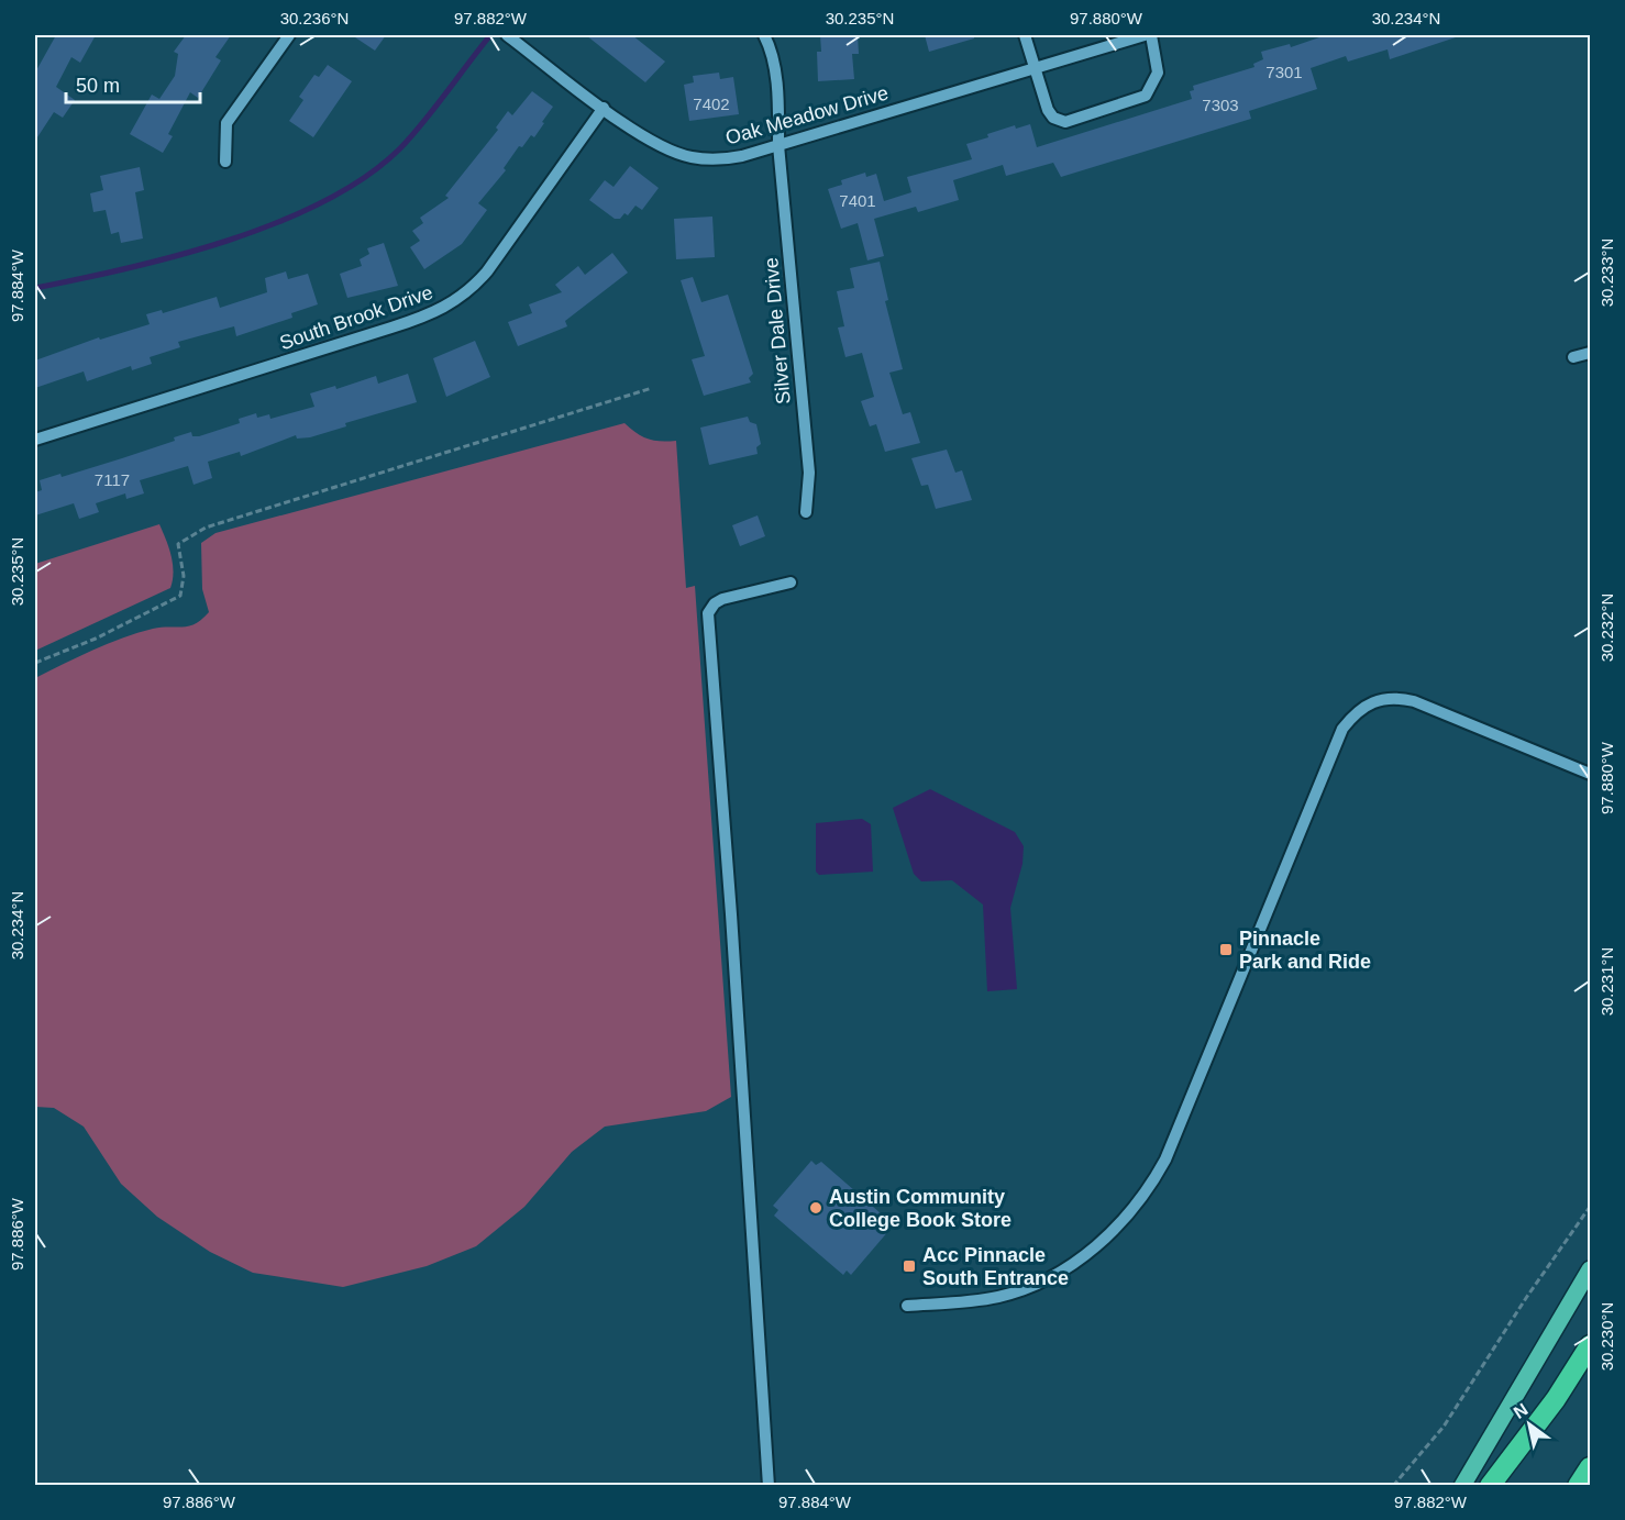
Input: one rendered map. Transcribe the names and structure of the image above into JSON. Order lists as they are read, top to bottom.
{
  "streets": {
    "street": ["Oak Meadow Drive", "South Brook Drive", "Silver Dale Drive"]
  },
  "crossings": [
    ["Oak Meadow Drive", "South Brook Drive"],
    ["Oak Meadow Drive", "Silver Dale Drive"]
  ],
  "places": {
    "transit": ["Pinnacle Park and Ride", "Acc Pinnacle South Entrance"],
    "other": ["Austin Community College Book Store"]
  },
  "house_numbers": [
    "7301",
    "7402",
    "7303",
    "7401",
    "7117"
  ],
  "scale_bar": "50 m",
  "north": "top left",
  "coordinates": [
    "30.236°N",
    "97.882°W",
    "30.235°N",
    "97.880°W",
    "30.234°N",
    "30.233°N",
    "97.884°W",
    "30.232°N",
    "30.231°N",
    "97.886°W",
    "30.230°N"
  ]
}
